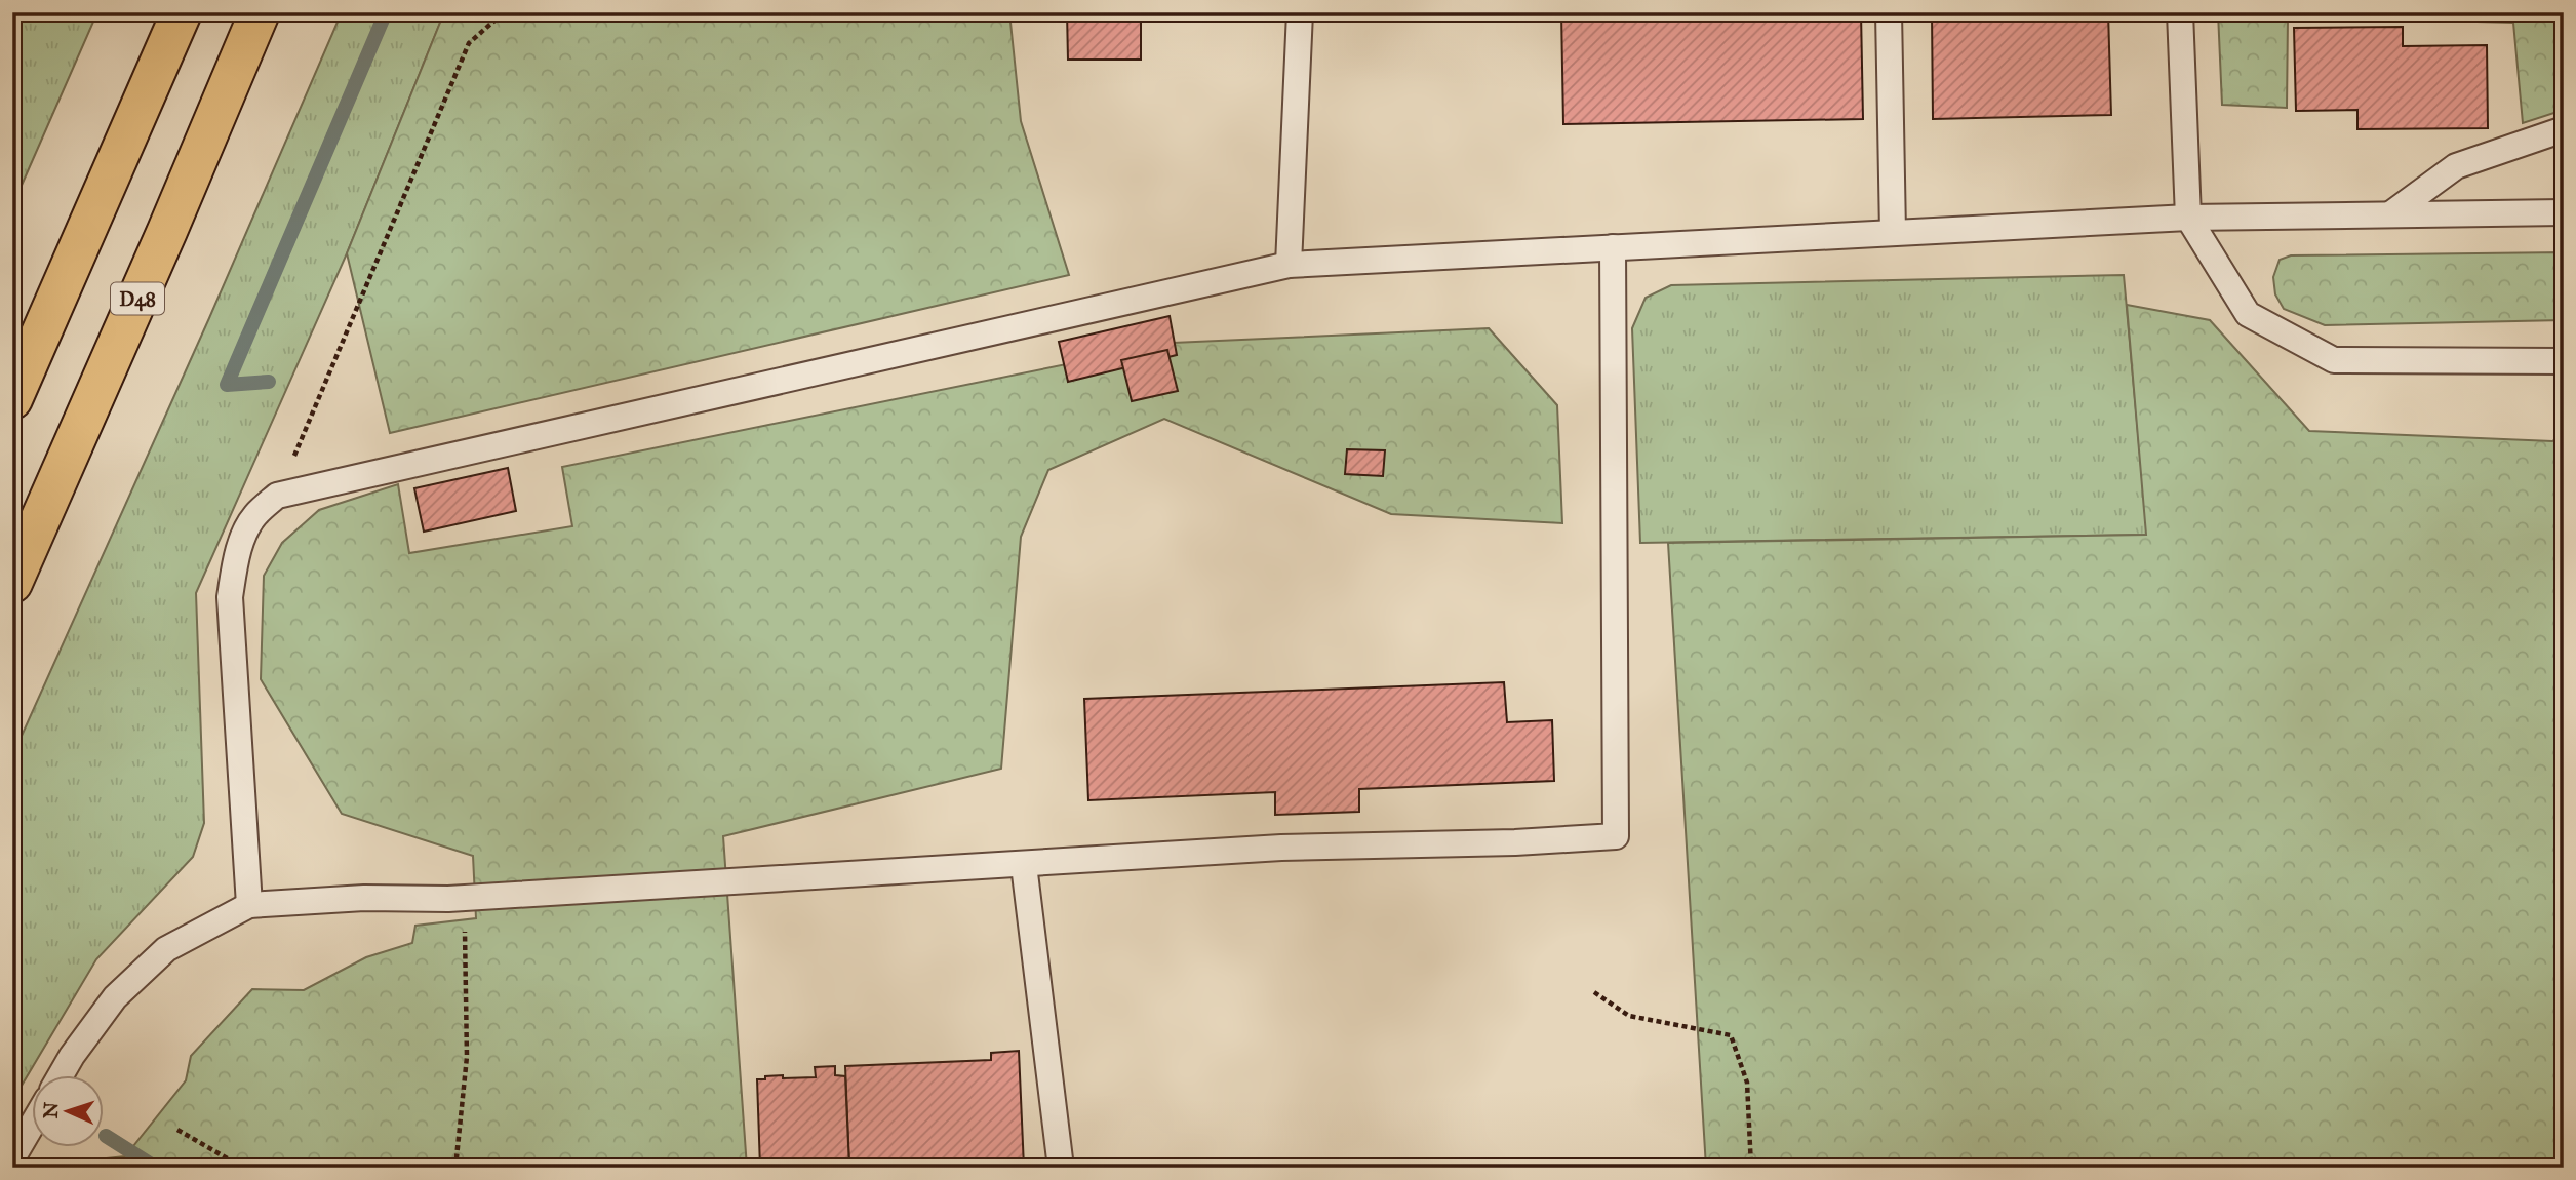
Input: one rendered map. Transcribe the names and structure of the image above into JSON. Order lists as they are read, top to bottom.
{
  "streets": {
    "highway": ["D48"]
  },
  "north": "left"
}
